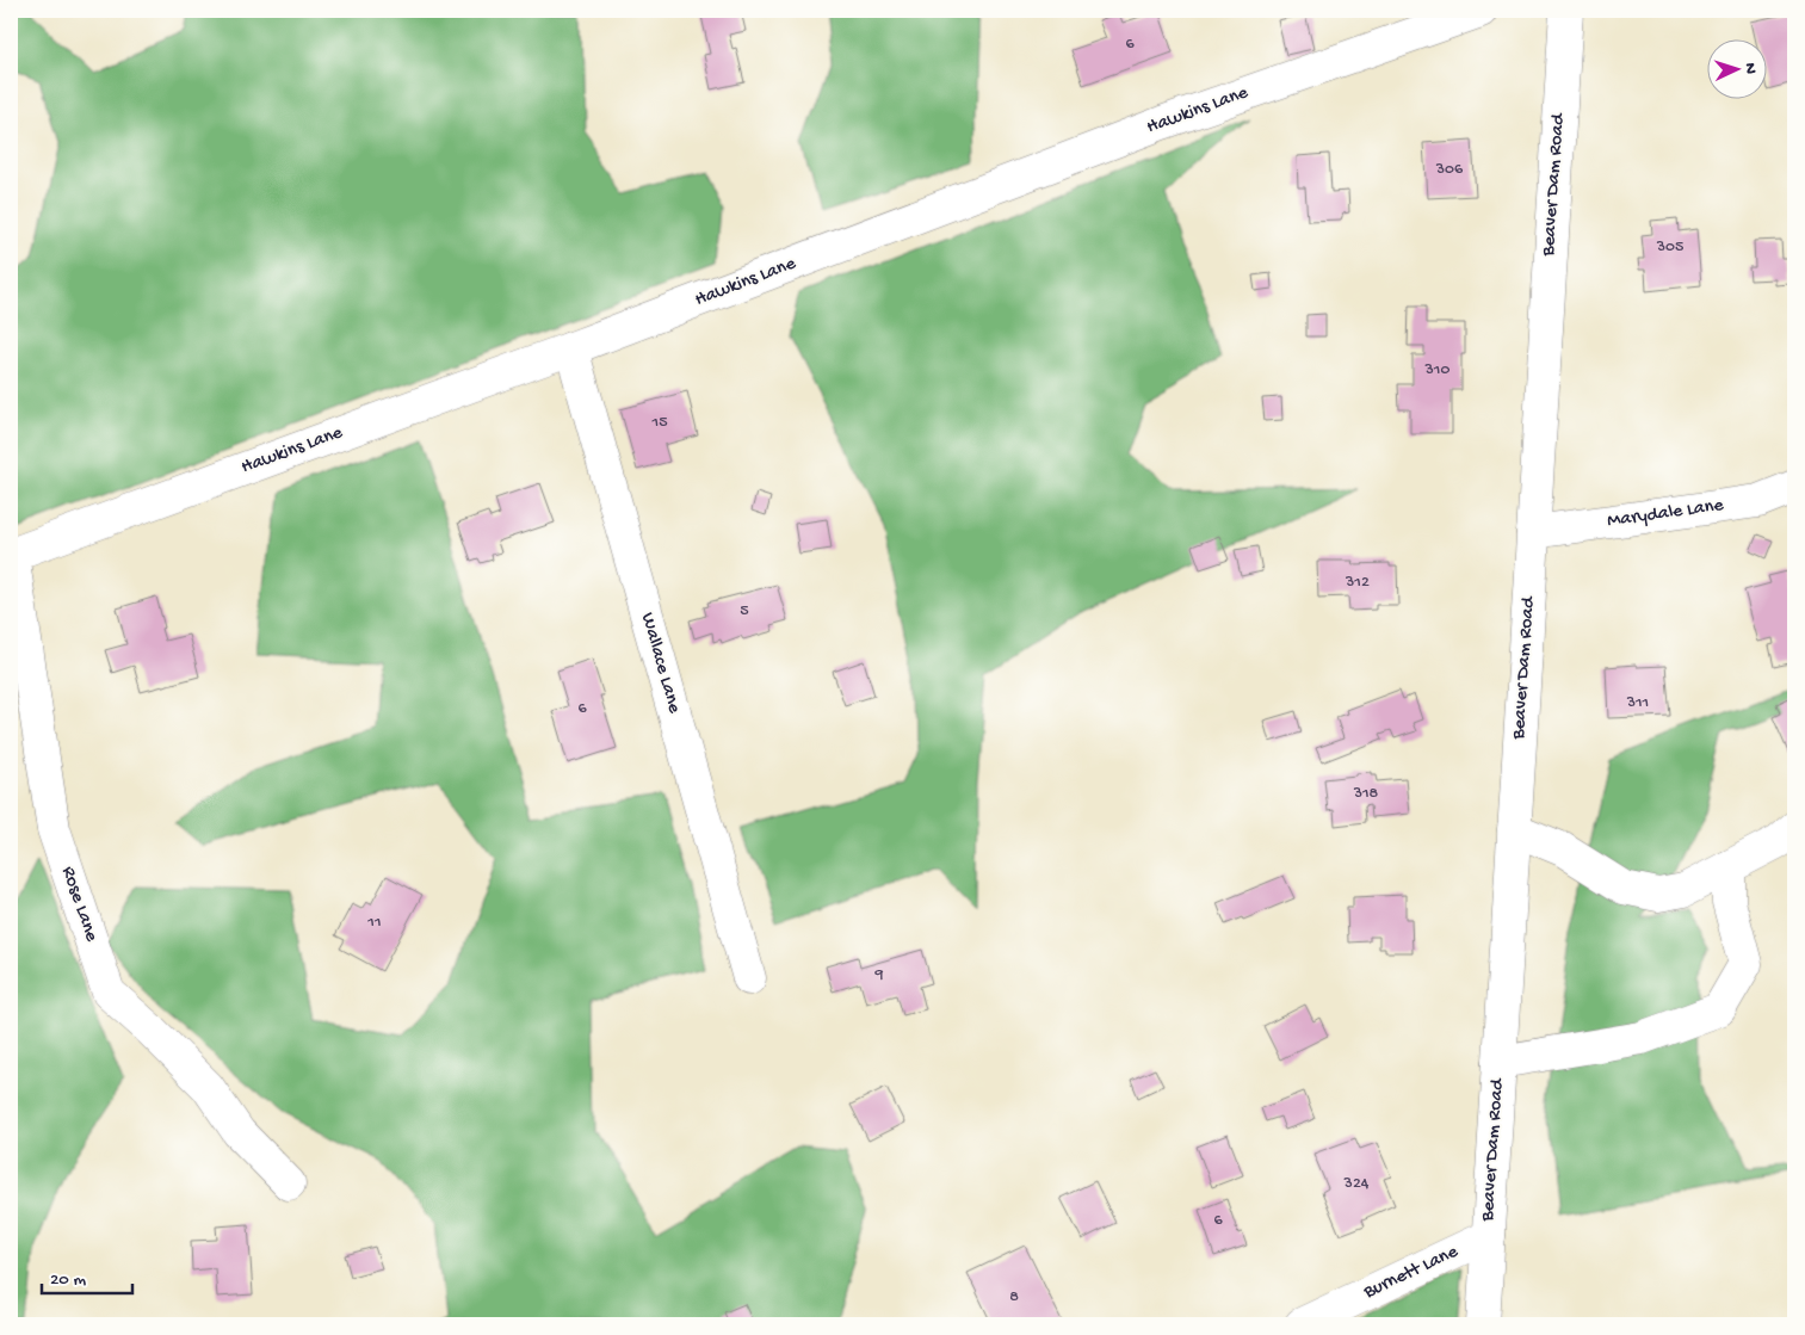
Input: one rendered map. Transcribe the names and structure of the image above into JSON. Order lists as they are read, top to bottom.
{
  "streets": {
    "street": [
      "Hawkins Lane",
      "Beaver Dam Road",
      "Marydale Lane",
      "Wallace Lane",
      "Rose Lane",
      "Burnett Lane"
    ]
  },
  "crossings": [
    ["Hawkins Lane", "Wallace Lane"],
    ["Hawkins Lane", "Rose Lane"],
    ["Beaver Dam Road", "Marydale Lane"],
    ["Beaver Dam Road", "Burnett Lane"]
  ],
  "house_numbers": [
    "6",
    "306",
    "305",
    "310",
    "15",
    "312",
    "5",
    "311",
    "6",
    "318",
    "11",
    "9",
    "324",
    "6",
    "8"
  ],
  "scale_bar": "20 m",
  "north": "right"
}
